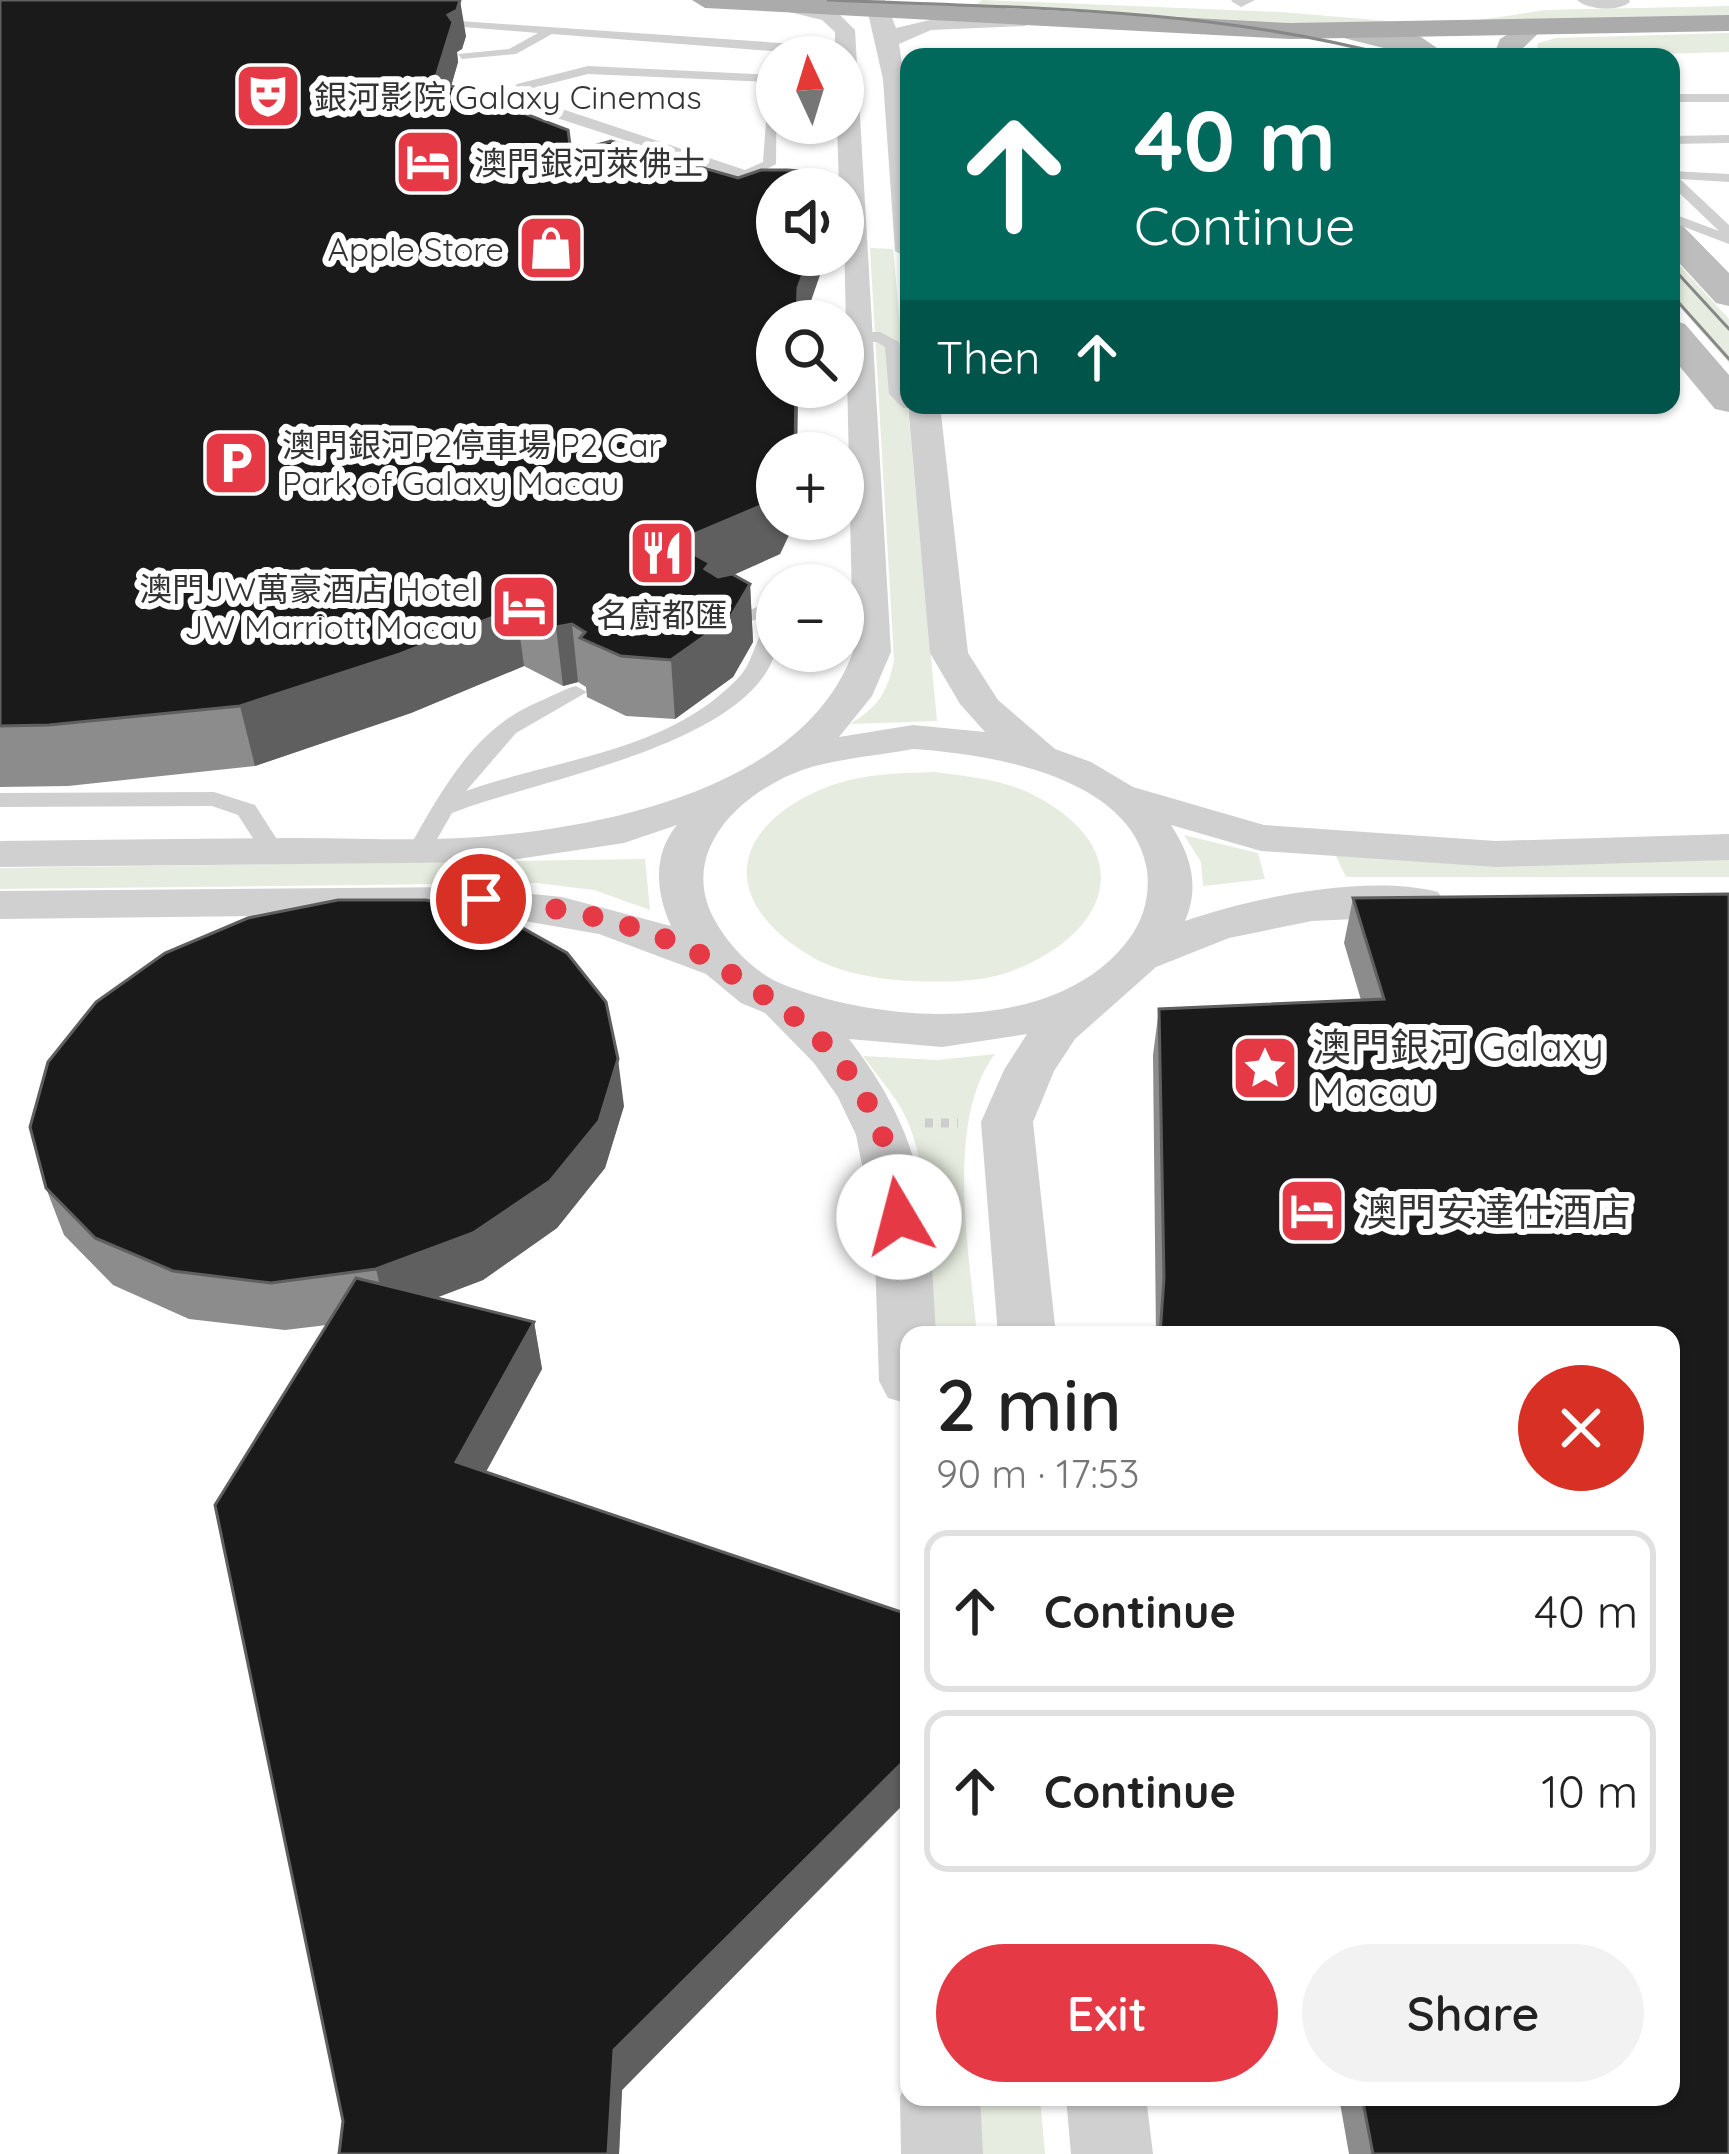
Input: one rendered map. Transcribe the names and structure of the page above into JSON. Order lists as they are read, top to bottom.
{
  "places": {
    "theatre": ["銀河影院 Galaxy Cinemas"],
    "hotel": ["澳門銀河萊佛士", "澳門JW萬豪酒店 Hotel JW Marriott Macau", "澳門安達仕酒店"],
    "shop": ["Apple Store"],
    "parking": ["澳門銀河P2停車場 P2 Car Park of Galaxy Macau"],
    "restaurant": ["名廚都匯"],
    "place": ["澳門銀河 Galaxy Macau"]
  },
  "north": "top",
  "page": {
    "map_buttons": ["+", "−"],
    "turn": ["40 m", "Continue"],
    "then": "Then",
    "heading": ["2 min", "90 m · 17:53"],
    "list": [
      {
        "name": "Continue",
        "value": "40 m"
      },
      {
        "name": "Continue",
        "value": "10 m"
      }
    ],
    "buttons": ["Exit", "Share"]
  }
}
